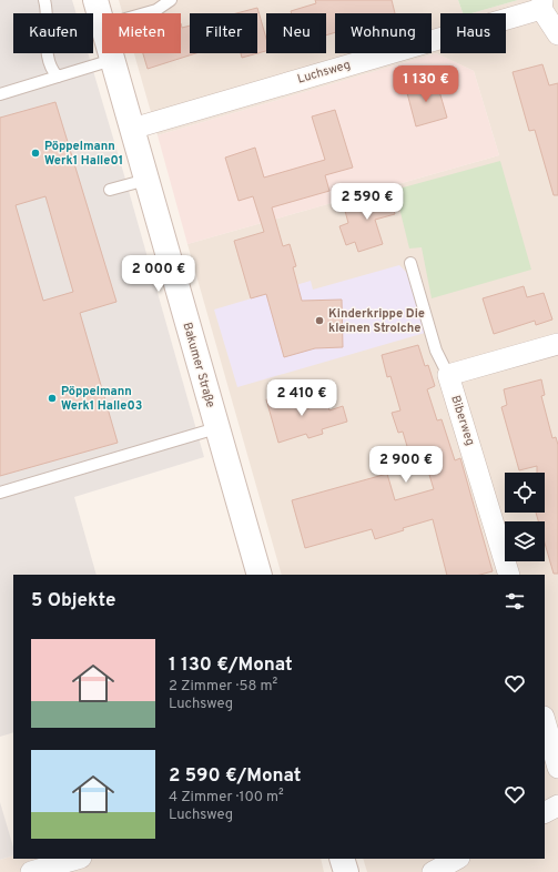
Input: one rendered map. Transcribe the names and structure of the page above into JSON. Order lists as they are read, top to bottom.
{
  "streets": {
    "main road": ["Bakumer Straße"],
    "street": ["Luchsweg", "Biberweg"]
  },
  "crossings": [
    ["Luchsweg", "Bakumer Straße"]
  ],
  "places": ["Pöppelmann Werk1 Halle01", "Kinderkrippe Die kleinen Strolche", "Pöppelmann Werk1 Halle03"],
  "page": {
    "chip": [
      "Kaufen",
      "Mieten",
      "Filter",
      "Neu",
      "Wohnung",
      "Haus"
    ],
    "price": [
      "1 130 €",
      "2 590 €",
      "2 000 €",
      "2 410 €",
      "2 900 €"
    ],
    "heading": "5 Objekte",
    "list": [
      {
        "name": "1 130 €/Monat",
        "note": "2 Zimmer · 58 m² · Luchsweg"
      },
      {
        "name": "2 590 €/Monat",
        "note": "4 Zimmer · 100 m² · Luchsweg"
      }
    ]
  }
}
